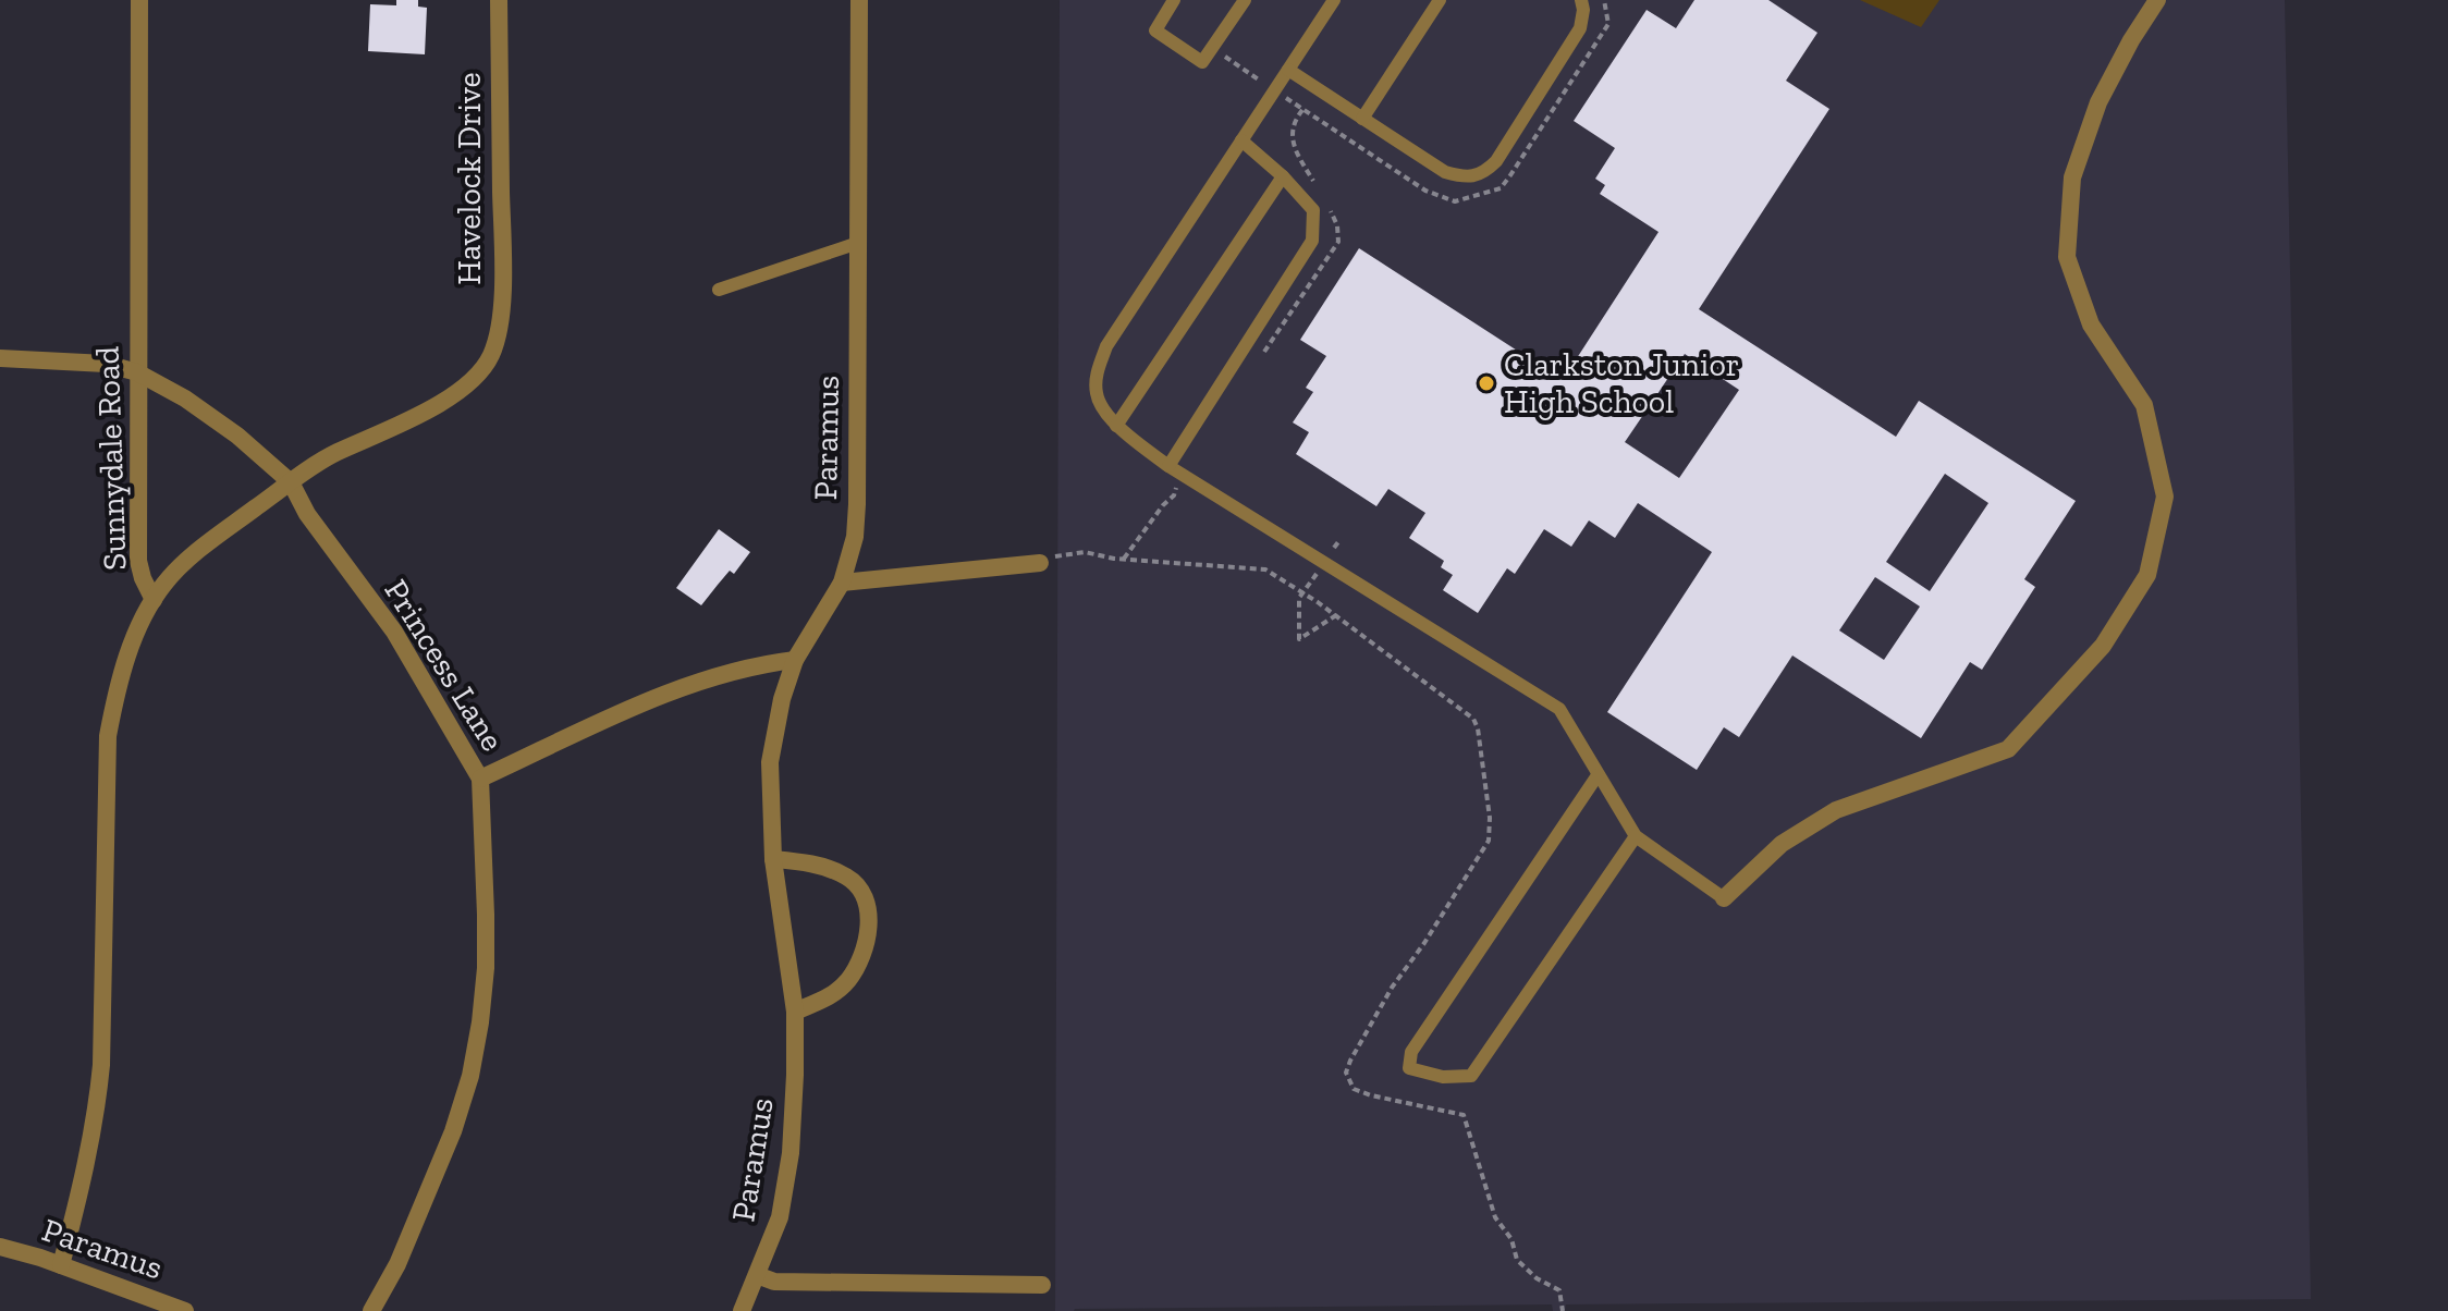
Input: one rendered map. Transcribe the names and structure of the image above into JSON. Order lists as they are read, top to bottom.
{
  "streets": {
    "street": [
      "Havelock Drive",
      "Paramus",
      "Sunnydale Road",
      "Princess Lane"
    ]
  },
  "crossings": [
    ["Havelock Drive", "Princess Lane"],
    ["Paramus", "Sunnydale Road"],
    ["Sunnydale Road", "Princess Lane"]
  ],
  "places": ["Clarkston Junior High School"]
}
